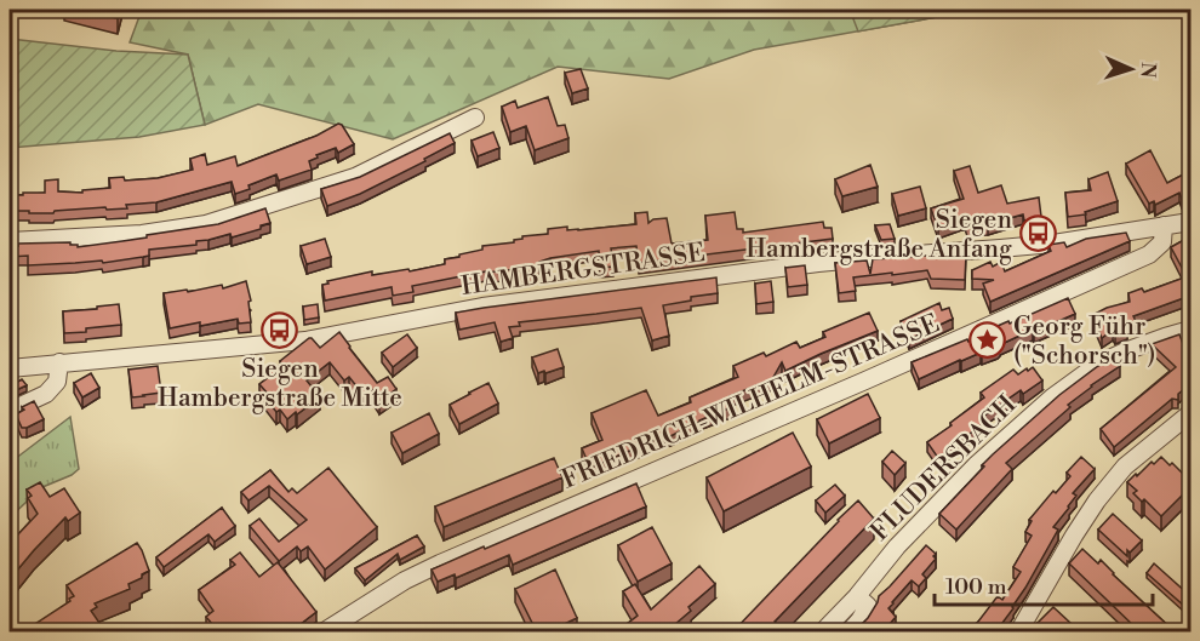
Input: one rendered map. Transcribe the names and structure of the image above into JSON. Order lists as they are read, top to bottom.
{
  "streets": {
    "street": ["HAMBERGSTRASSE", "FRIEDRICH-WILHELM-STRASSE", "FLUDERSBACH"]
  },
  "crossings": [
    ["HAMBERGSTRASSE", "FRIEDRICH-WILHELM-STRASSE"]
  ],
  "places": {
    "bus stop": ["Siegen Hambergstraße Anfang", "Siegen Hambergstraße Mitte"],
    "place": ["Georg Führ (\"Schorsch\")"]
  },
  "scale_bar": "100 m",
  "north": "right"
}
